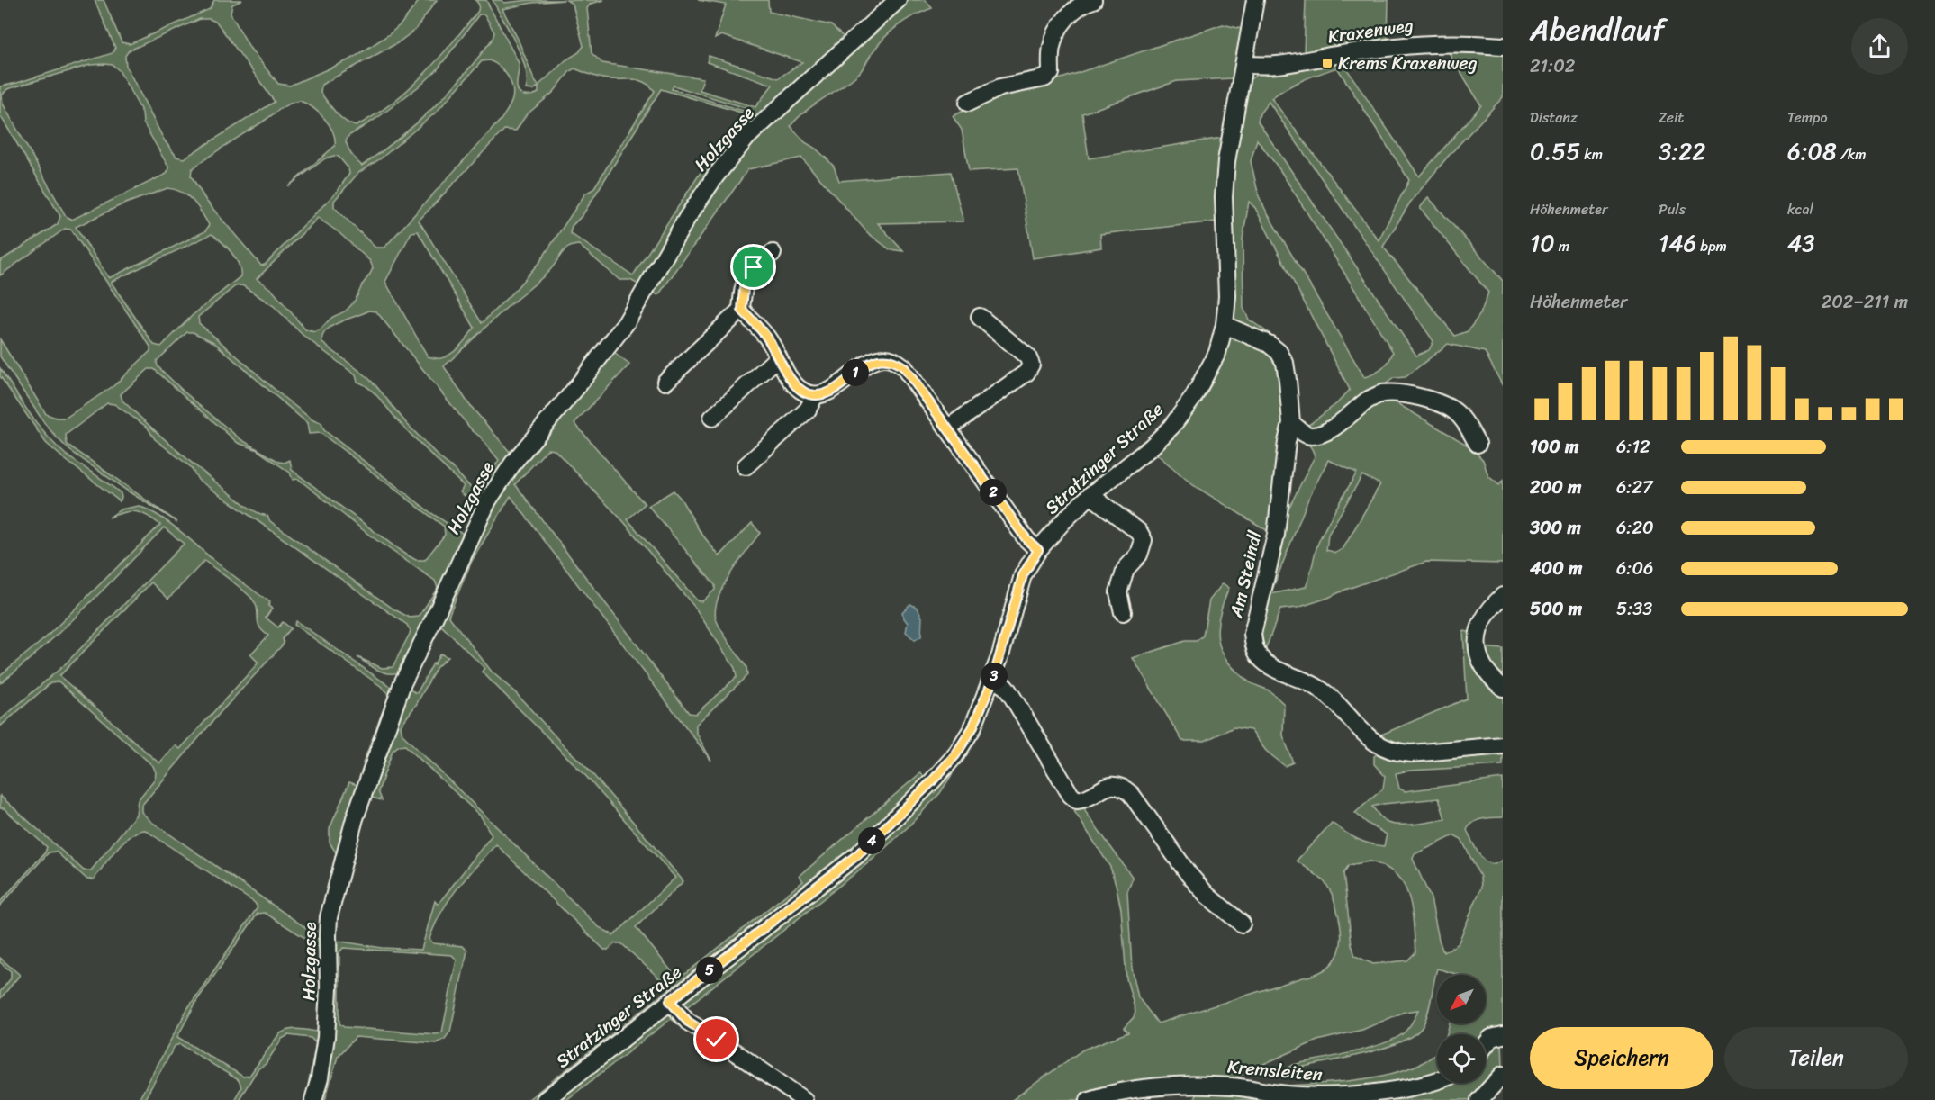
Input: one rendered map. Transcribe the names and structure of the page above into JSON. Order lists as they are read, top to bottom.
{
  "streets": {
    "street": [
      "Kraxenweg",
      "Holzgasse",
      "Stratzinger Straße",
      "Am Steindl",
      "Kremsleiten"
    ]
  },
  "crossings": [
    ["Kraxenweg", "Stratzinger Straße"],
    ["Stratzinger Straße", "Am Steindl"]
  ],
  "places": {
    "transit": ["Krems Kraxenweg"]
  },
  "north": "bottom left",
  "page": {
    "heading": ["Abendlauf", "21:02"],
    "stats": [
      ["Distanz", "0.55 km"],
      ["Zeit", "3:22"],
      ["Tempo", "6:08 /km"],
      ["Höhenmeter", "10 m"],
      ["Puls", "146 bpm"],
      ["kcal", "43"]
    ],
    "chart": ["Höhenmeter", "202–211 m"],
    "pins": [
      "1",
      "2",
      "3",
      "4",
      "5"
    ],
    "list": [
      {
        "name": "100 m",
        "note": "6:12"
      },
      {
        "name": "200 m",
        "note": "6:27"
      },
      {
        "name": "300 m",
        "note": "6:20"
      },
      {
        "name": "400 m",
        "note": "6:06"
      },
      {
        "name": "500 m",
        "note": "5:33"
      }
    ],
    "buttons": ["Speichern", "Teilen"]
  }
}
